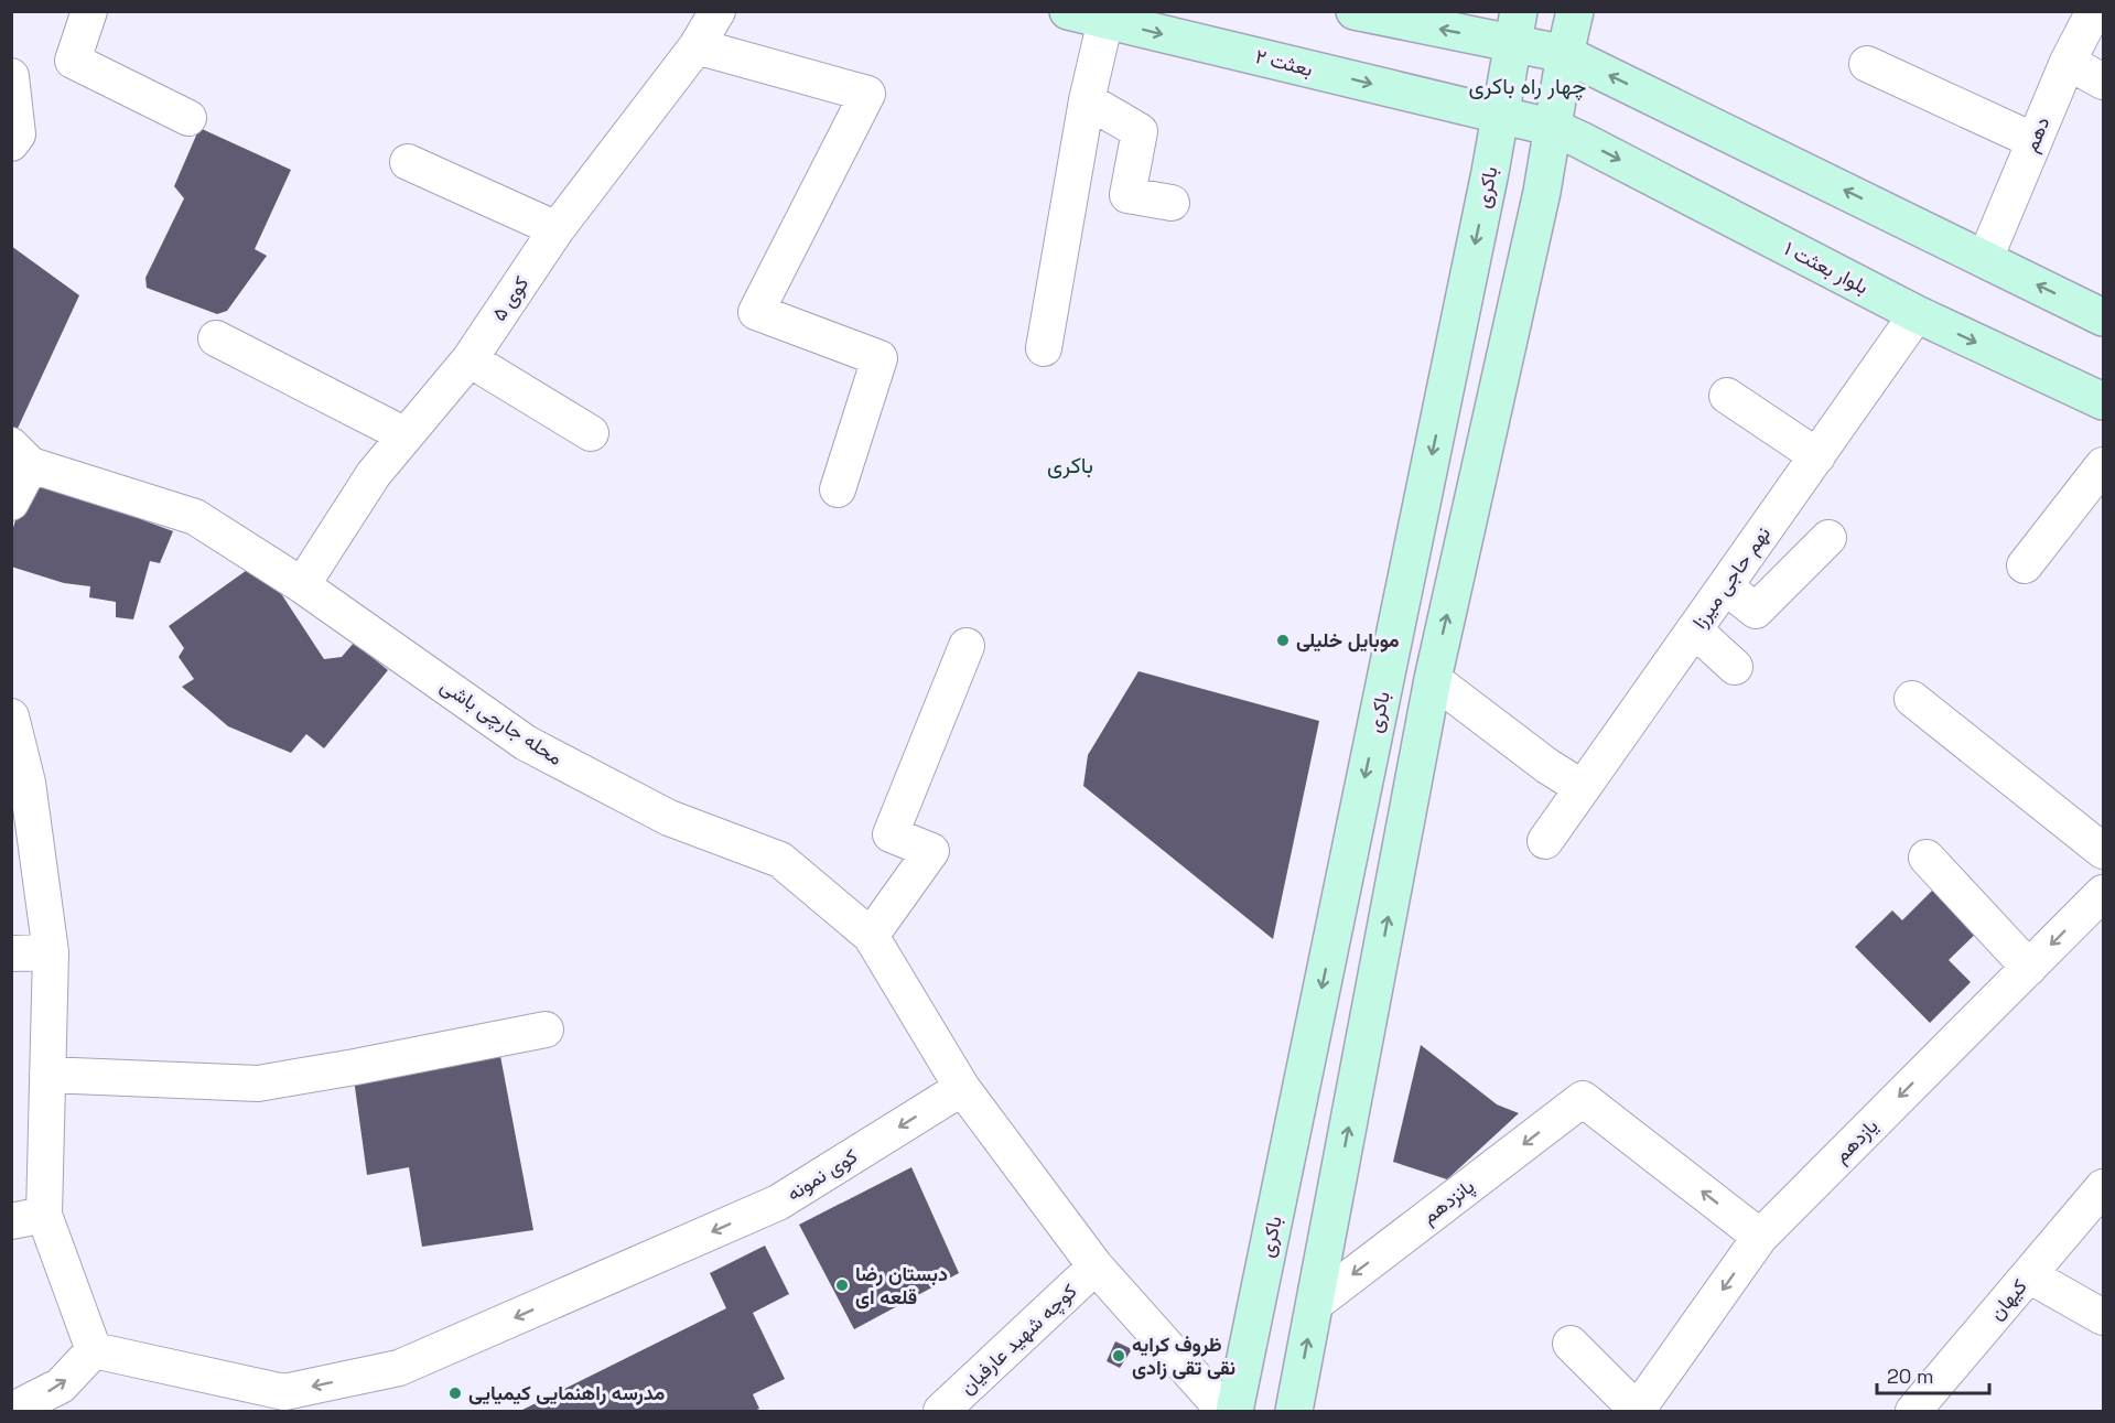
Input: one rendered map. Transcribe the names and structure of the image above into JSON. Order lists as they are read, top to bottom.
{
  "streets": {
    "main road": ["بعثت ۲", "باکری", "بلوار بعثت ۱"],
    "street": [
      "دهم",
      "کوی ۵",
      "نهم حاجی میرزا",
      "محله جارچی باشی",
      "یازدهم",
      "کوی نمونه",
      "پانزدهم",
      "کیهان",
      "کوچه شهید عارفیان"
    ]
  },
  "crossings": [
    ["بعثت ۲", "باکری"],
    ["بعثت ۲", "بلوار بعثت ۱"],
    ["بلوار بعثت ۱", "نهم حاجی میرزا"],
    ["کوی ۵", "محله جارچی باشی"],
    ["محله جارچی باشی", "کوی نمونه"],
    ["یازدهم", "پانزدهم"]
  ],
  "one_way": ["یازدهم", "پانزدهم"],
  "districts": ["چهار راه باکری", "باکری"],
  "places": [
    "موبایل خلیلی",
    "دبستان رضا قلعه ای",
    "ظروف کرایه نقی تقی زادی",
    "مدرسه راهنمایی کیمیایی"
  ],
  "scale_bar": "20 m"
}
